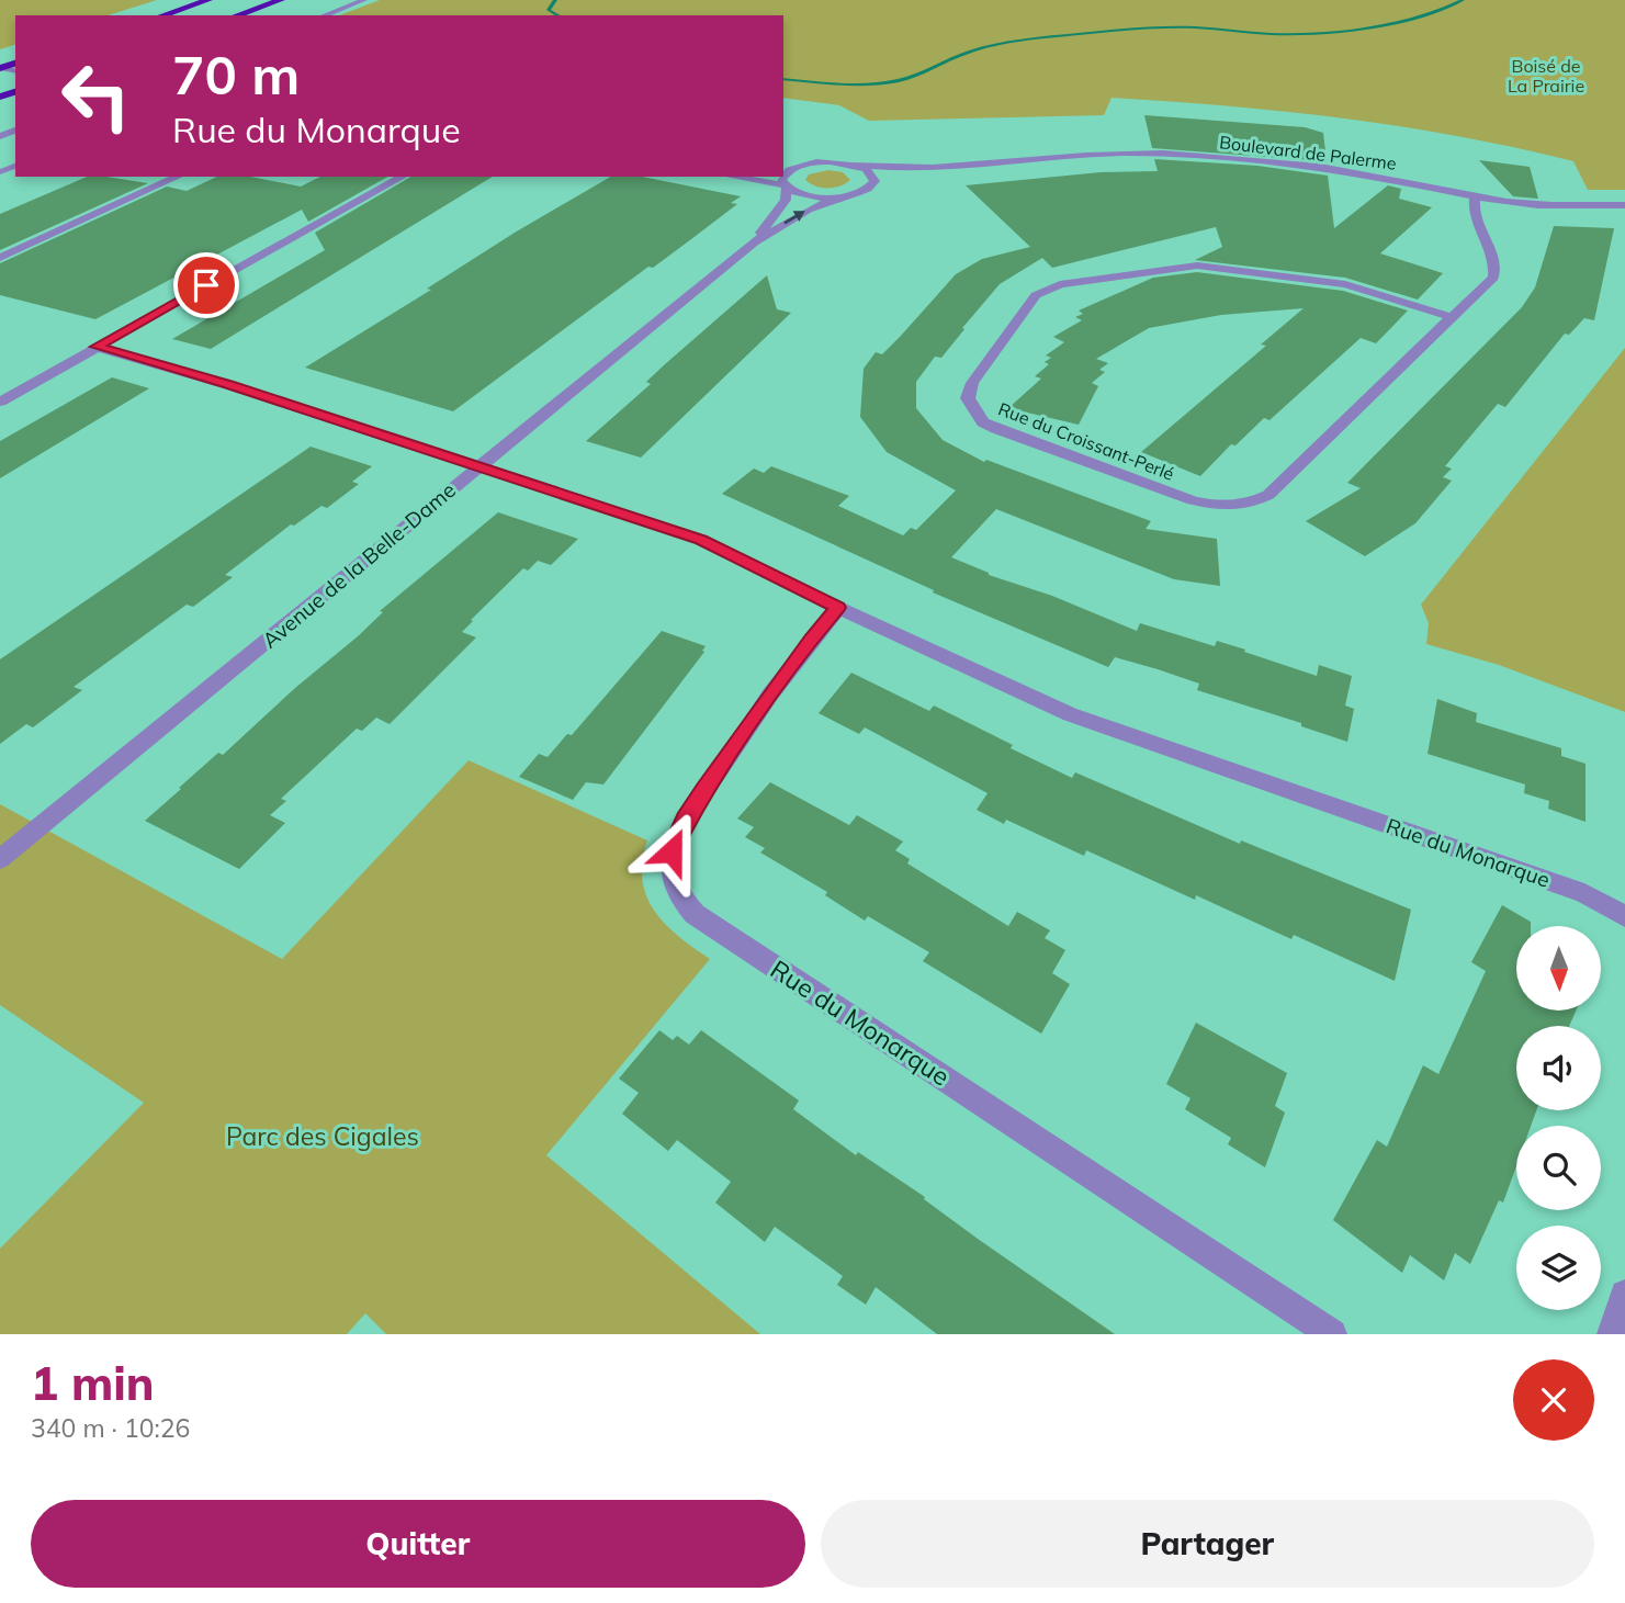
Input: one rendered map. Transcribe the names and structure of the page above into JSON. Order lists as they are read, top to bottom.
{
  "streets": {
    "street": [
      "Boulevard de Palerme",
      "Rue du Croissant-Perlé",
      "Avenue de la Belle-Dame",
      "Rue du Monarque"
    ]
  },
  "crossings": [
    ["Boulevard de Palerme", "Rue du Croissant-Perlé"],
    ["Boulevard de Palerme", "Avenue de la Belle-Dame"],
    ["Avenue de la Belle-Dame", "Rue du Monarque"]
  ],
  "parks": ["Boisé de La Prairie", "Parc des Cigales"],
  "north": "bottom",
  "page": {
    "turn": ["70 m", "Rue du Monarque"],
    "heading": ["1 min", "340 m · 10:26"],
    "buttons": ["Quitter", "Partager"]
  }
}
